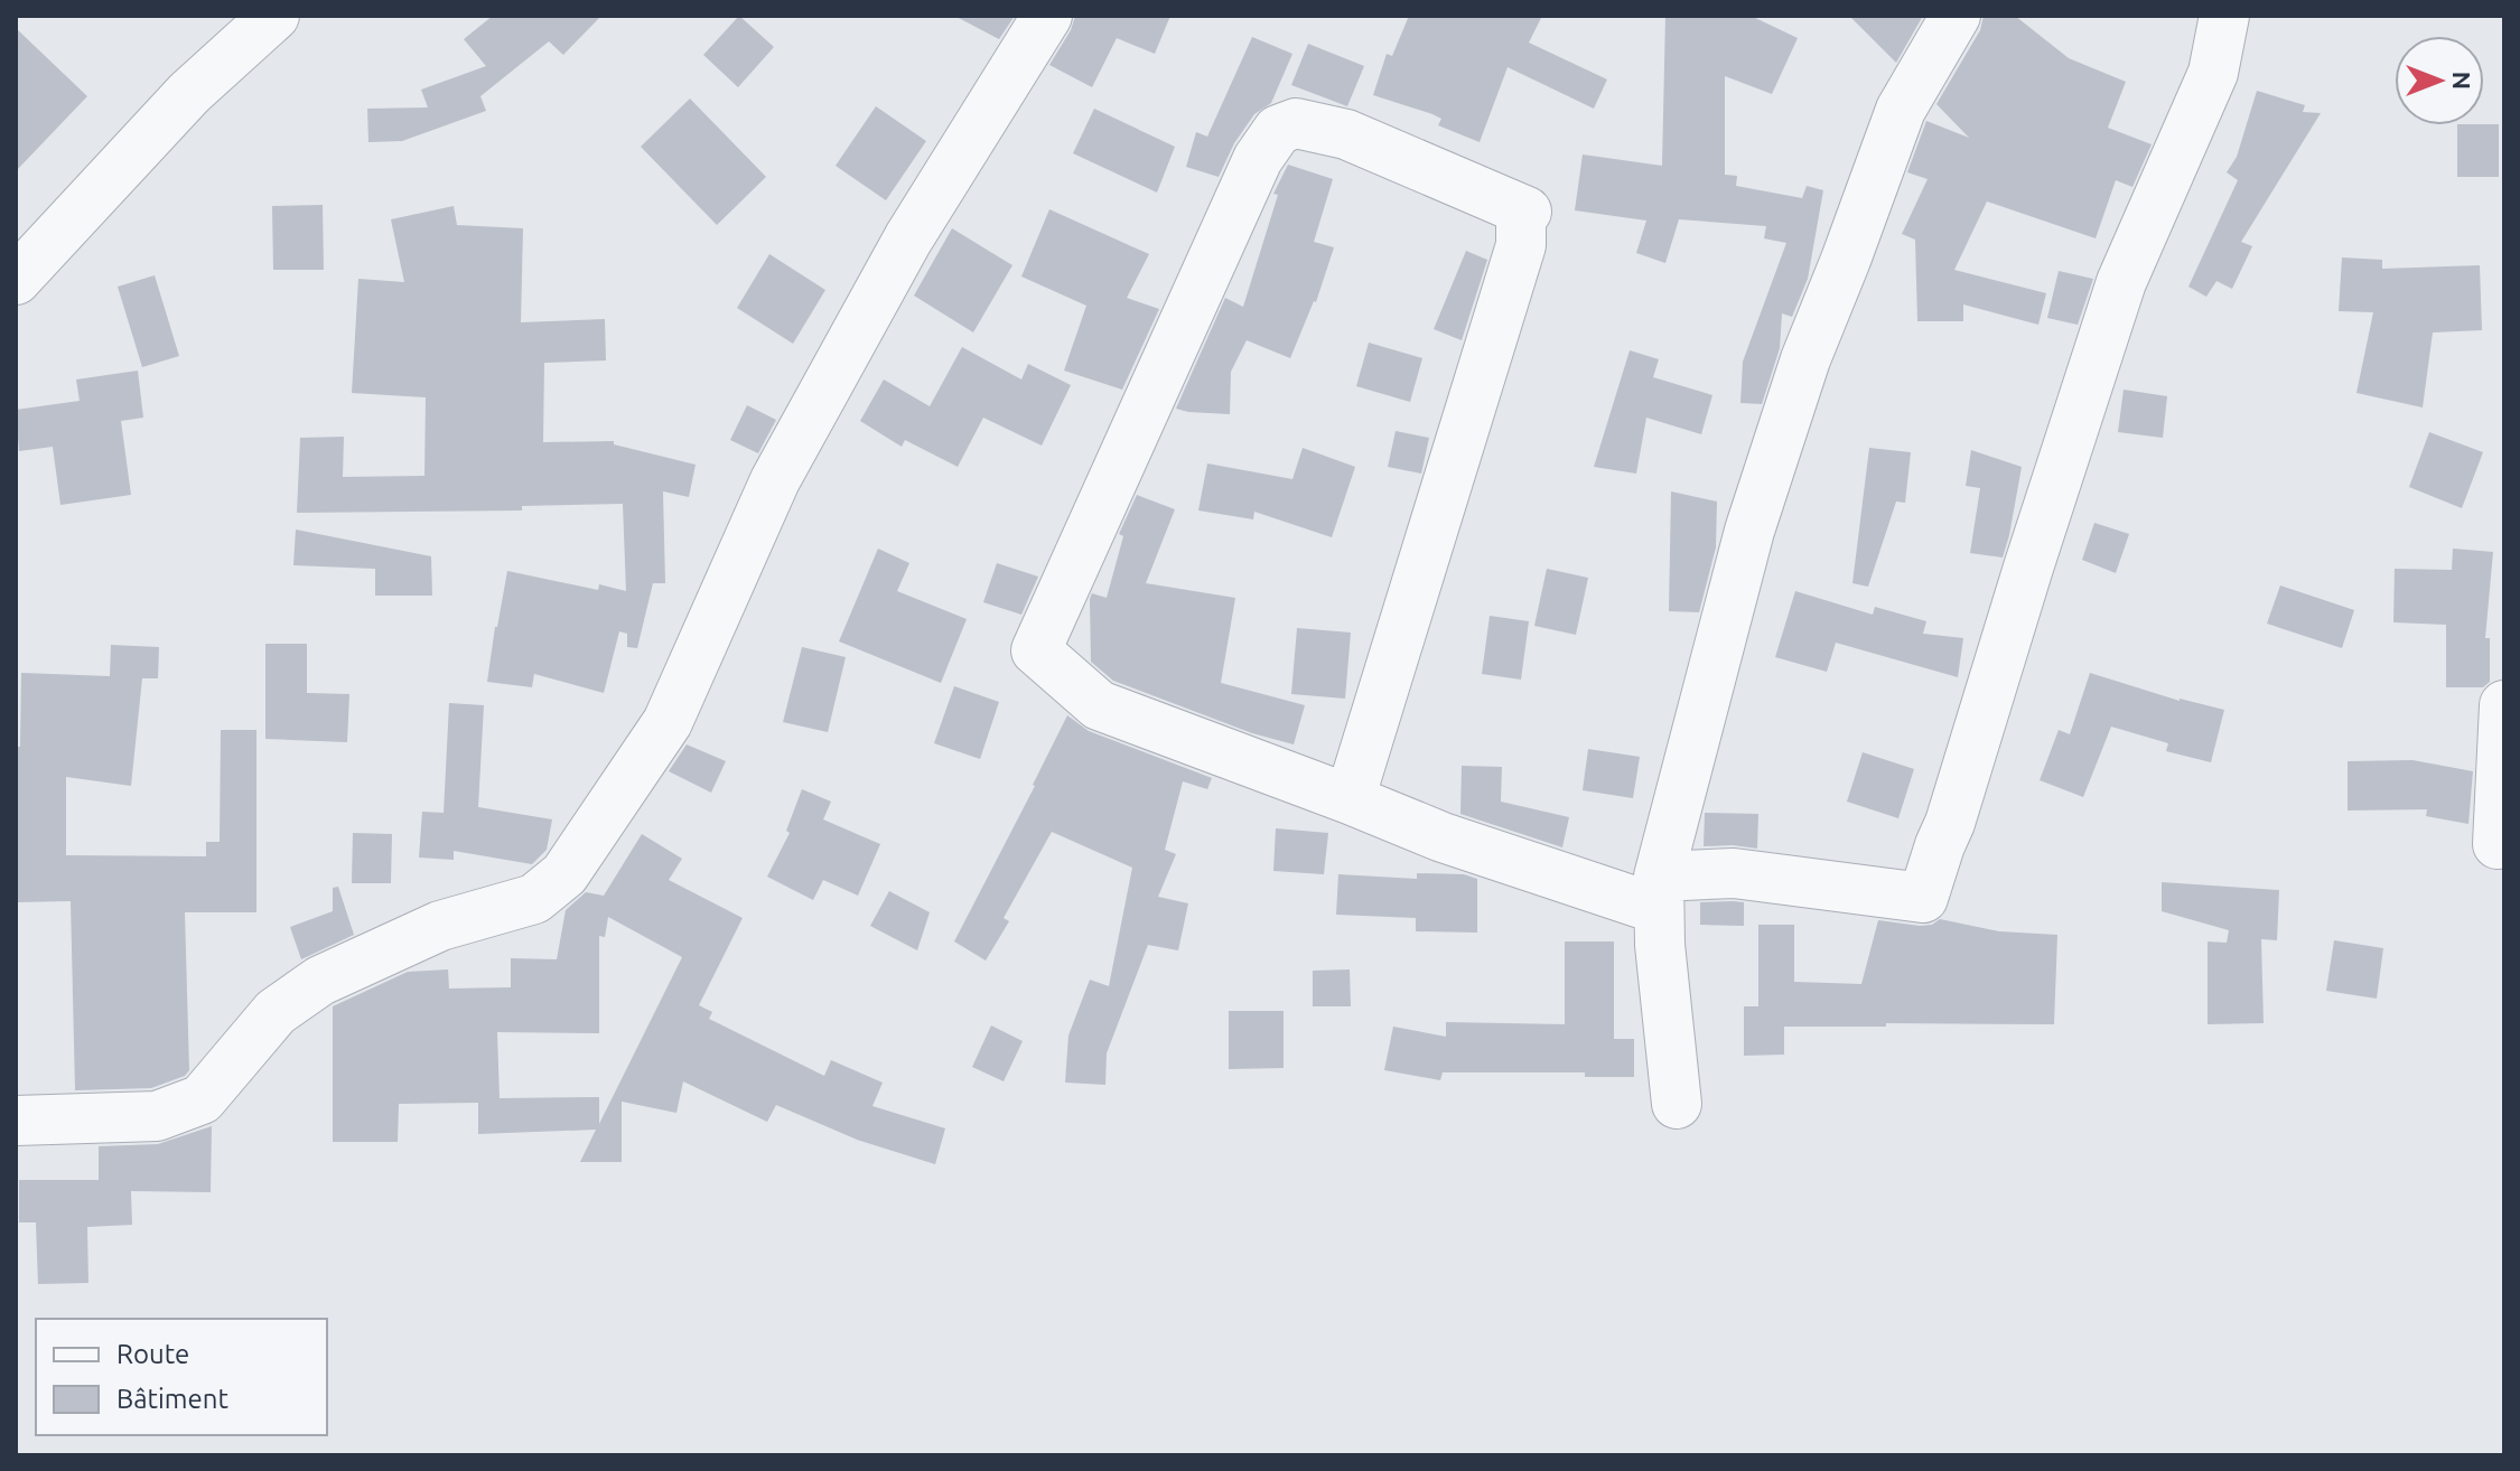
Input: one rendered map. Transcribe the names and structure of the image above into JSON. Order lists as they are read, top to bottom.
{
  "legend": ["Route", "Bâtiment"],
  "north": "right"
}
